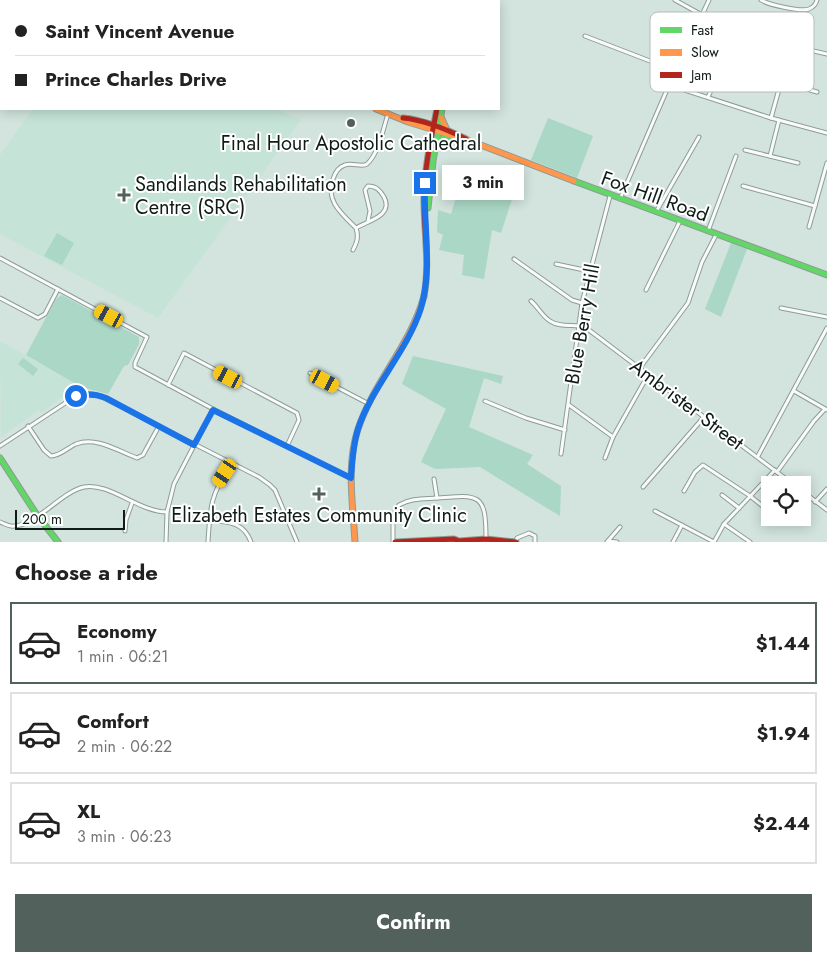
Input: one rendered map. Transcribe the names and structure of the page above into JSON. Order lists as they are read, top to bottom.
{
  "streets": {
    "main road": ["Fox Hill Road"],
    "street": ["Blue Berry Hill", "Ambrister Street"]
  },
  "crossings": [
    ["Fox Hill Road", "Blue Berry Hill"],
    ["Blue Berry Hill", "Ambrister Street"]
  ],
  "places": {
    "other": ["Final Hour Apostolic Cathedral"],
    "health": ["Sandilands Rehabilitation Centre (SRC)", "Elizabeth Estates Community Clinic"]
  },
  "legend": ["Fast", "Slow", "Jam"],
  "scale_bar": "200 m",
  "page": {
    "banner": ["Saint Vincent Avenue", "Prince Charles Drive"],
    "bubble": "3 min",
    "scale": "200 m",
    "heading": "Choose a ride",
    "list": [
      {
        "name": "Economy",
        "note": "1 min · 06:21",
        "value": "$1.44"
      },
      {
        "name": "Comfort",
        "note": "2 min · 06:22",
        "value": "$1.94"
      },
      {
        "name": "XL",
        "note": "3 min · 06:23",
        "value": "$2.44"
      }
    ],
    "buttons": "Confirm"
  }
}
